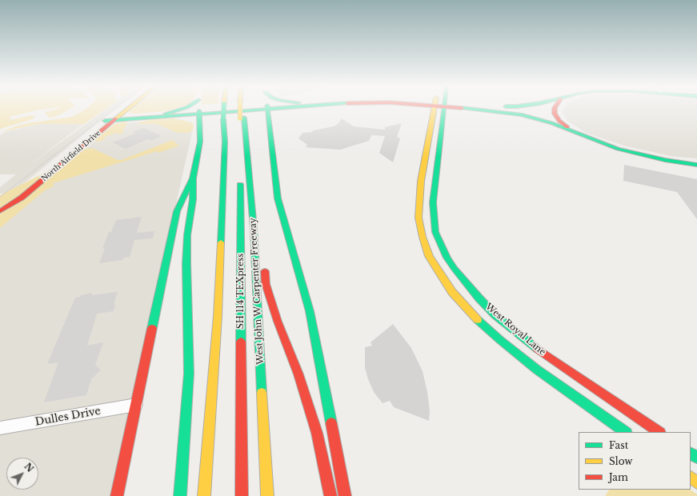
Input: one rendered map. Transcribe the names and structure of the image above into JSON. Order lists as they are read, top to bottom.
{
  "streets": {
    "main road": [
      "North Airfield Drive",
      "SH 114 TEXpress",
      "West John W Carpenter Freeway",
      "West Royal Lane"
    ],
    "street": ["Dulles Drive"]
  },
  "legend": ["Fast", "Slow", "Jam"],
  "north": "top right"
}
